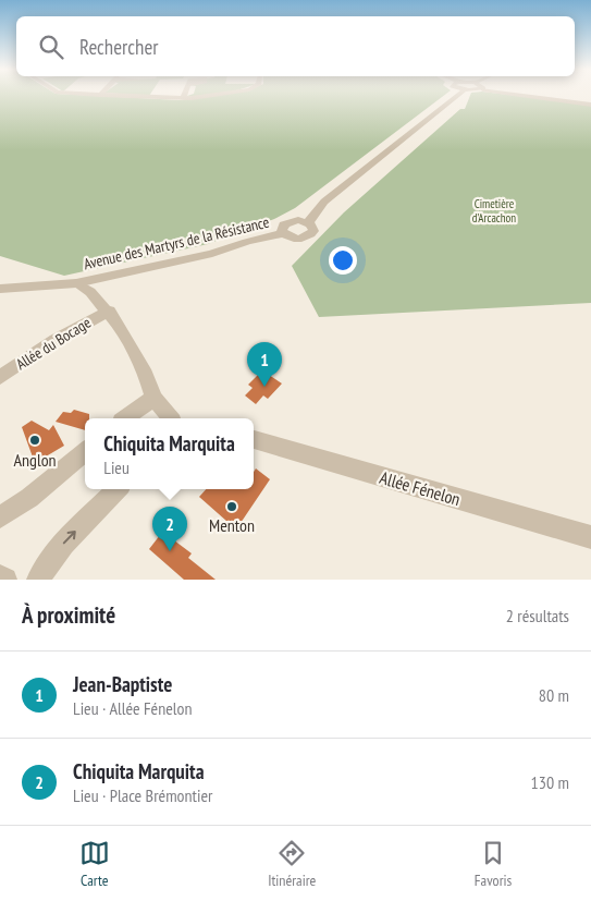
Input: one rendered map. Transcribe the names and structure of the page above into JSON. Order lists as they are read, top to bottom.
{
  "streets": {
    "street": ["Avenue des Martyrs de la Résistance", "Allée du Bocage", "Allée Fénelon"]
  },
  "parks": ["Cimetière d’Arcachon"],
  "places": ["Anglon", "Menton"],
  "page": {
    "search": "Rechercher",
    "pins": ["1", "2"],
    "popup": ["Chiquita Marquita", "Lieu"],
    "heading": ["À proximité", "2 résultats"],
    "list": [
      {
        "mark": "1",
        "name": "Jean-Baptiste",
        "note": "Lieu · Allée Fénelon",
        "value": "80 m"
      },
      {
        "mark": "2",
        "name": "Chiquita Marquita",
        "note": "Lieu · Place Brémontier",
        "value": "130 m"
      }
    ],
    "nav": ["Carte", "Itinéraire", "Favoris"]
  }
}
